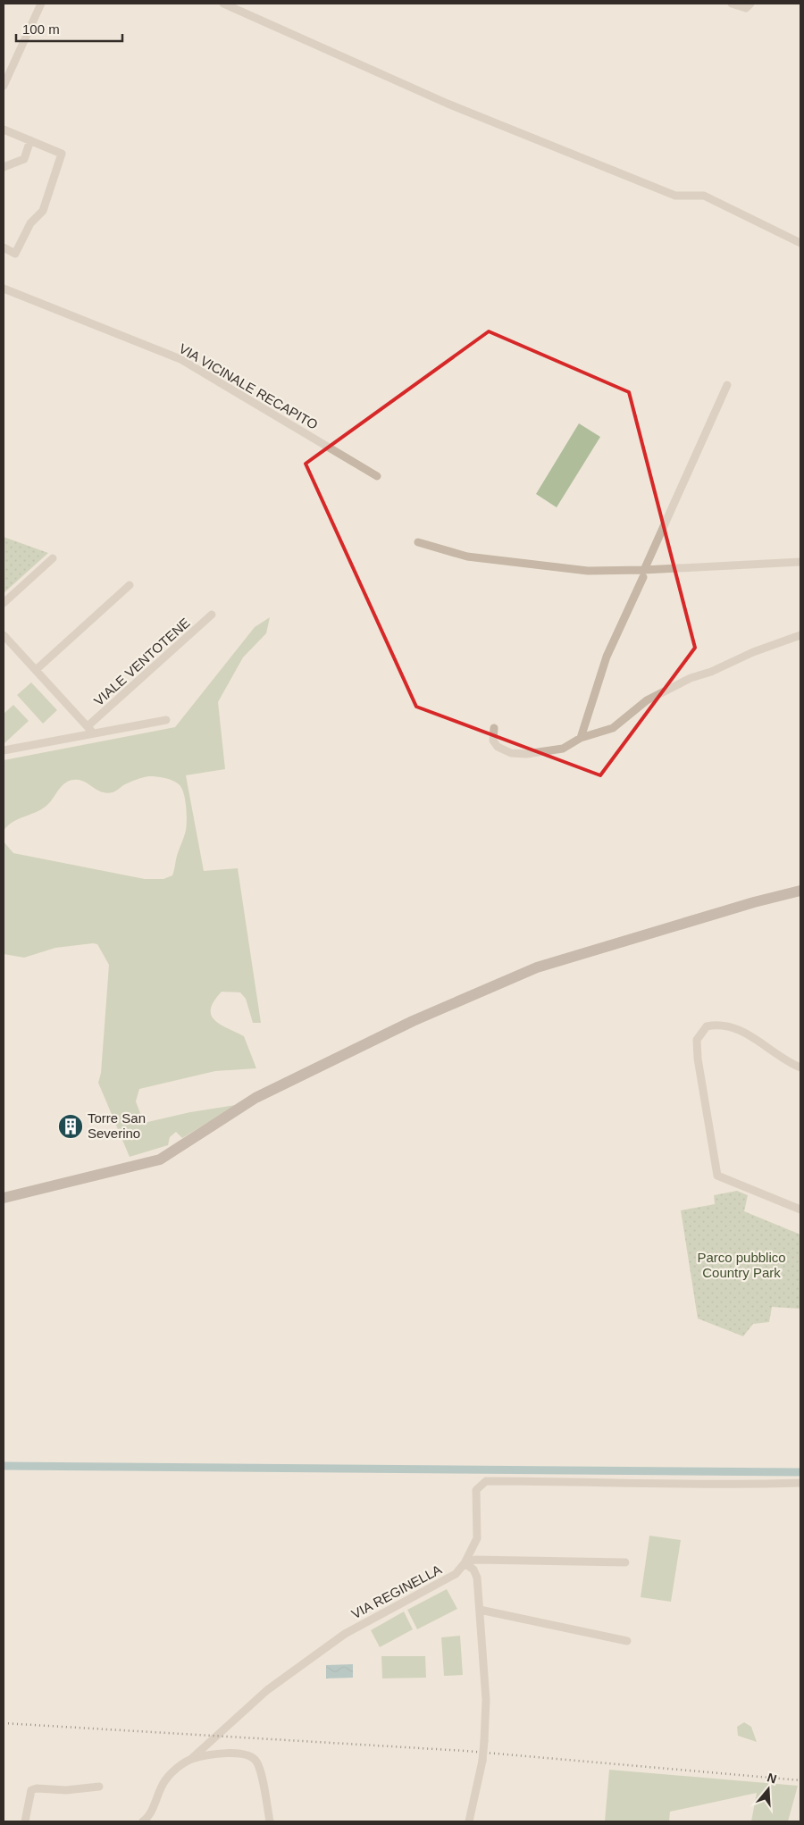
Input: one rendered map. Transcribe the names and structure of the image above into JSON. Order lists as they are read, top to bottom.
{
  "streets": {
    "street": ["VIA VICINALE RECAPITO", "VIALE VENTOTENE", "VIA REGINELLA"]
  },
  "parks": ["Parco pubblico Country Park"],
  "places": {
    "building": ["Torre San Severino"]
  },
  "scale_bar": "100 m",
  "north": "top"
}
